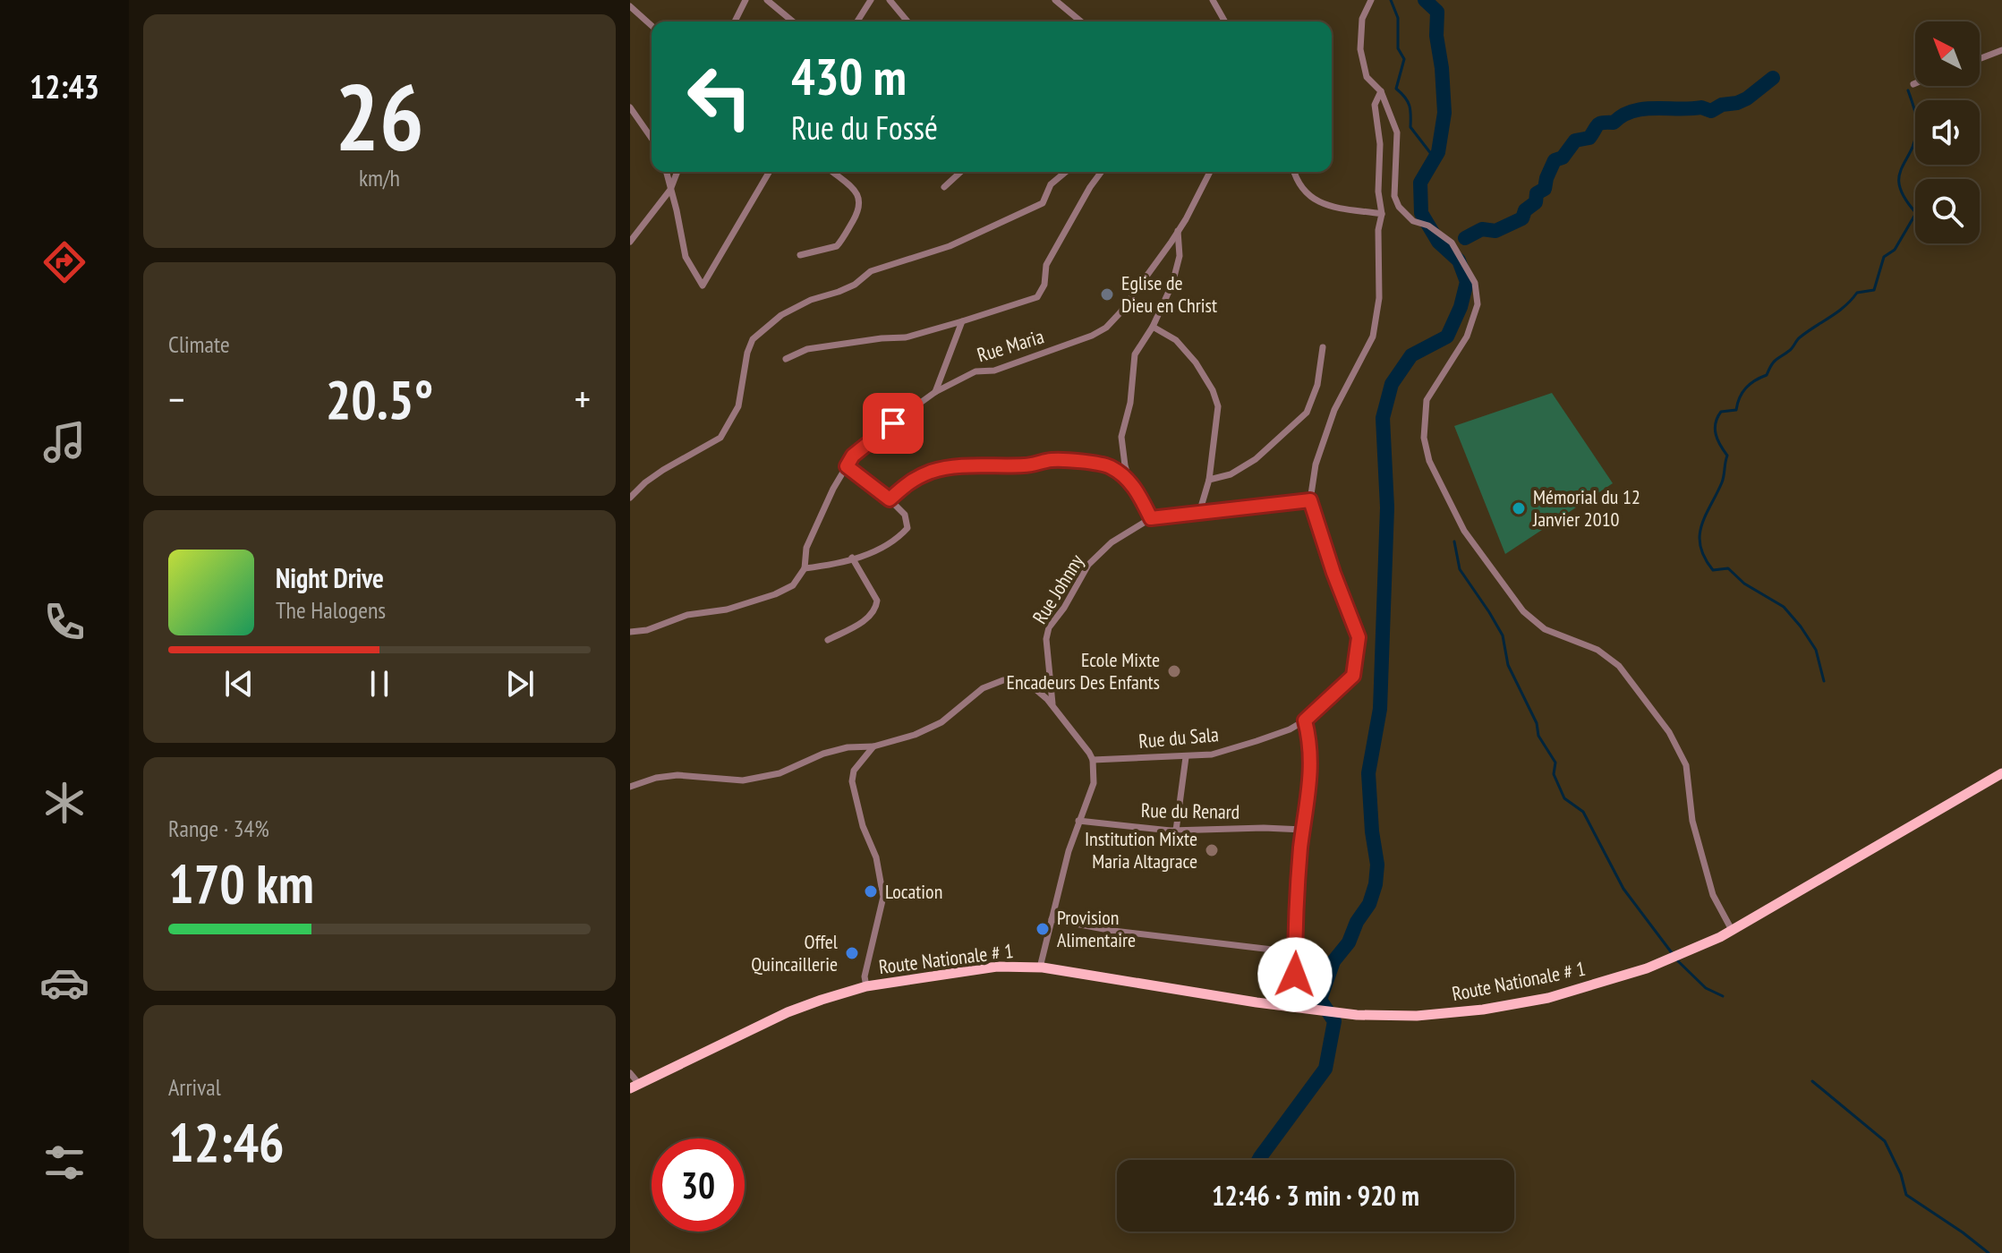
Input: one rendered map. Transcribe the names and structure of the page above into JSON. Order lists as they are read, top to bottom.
{
  "streets": {
    "main road": ["Route Nationale # 1"],
    "street": [
      "Rue Maria",
      "Rue Johnny",
      "Rue du Sala",
      "Rue du Renard"
    ]
  },
  "places": [
    "Eglise de Dieu en Christ",
    "Mémorial du 12 Janvier 2010",
    "Ecole Mixte Encadeurs Des Enfants",
    "Institution Mixte Maria Altagrace",
    "Location",
    "Provision Alimentaire",
    "Offel Quincaillerie"
  ],
  "north": "top left",
  "page": {
    "tabs": "12:43",
    "tile": [
      ["26", "km/h"],
      "Climate",
      ["Range · 34%", "170 km"],
      ["Arrival", "12:46"]
    ],
    "turn": ["430 m", "Rue du Fossé"],
    "heat": ["−", "20.5°", "+"],
    "song": ["Night Drive", "The Halogens"],
    "limit": "30",
    "trip": "12:46 · 3 min · 920 m"
  }
}
